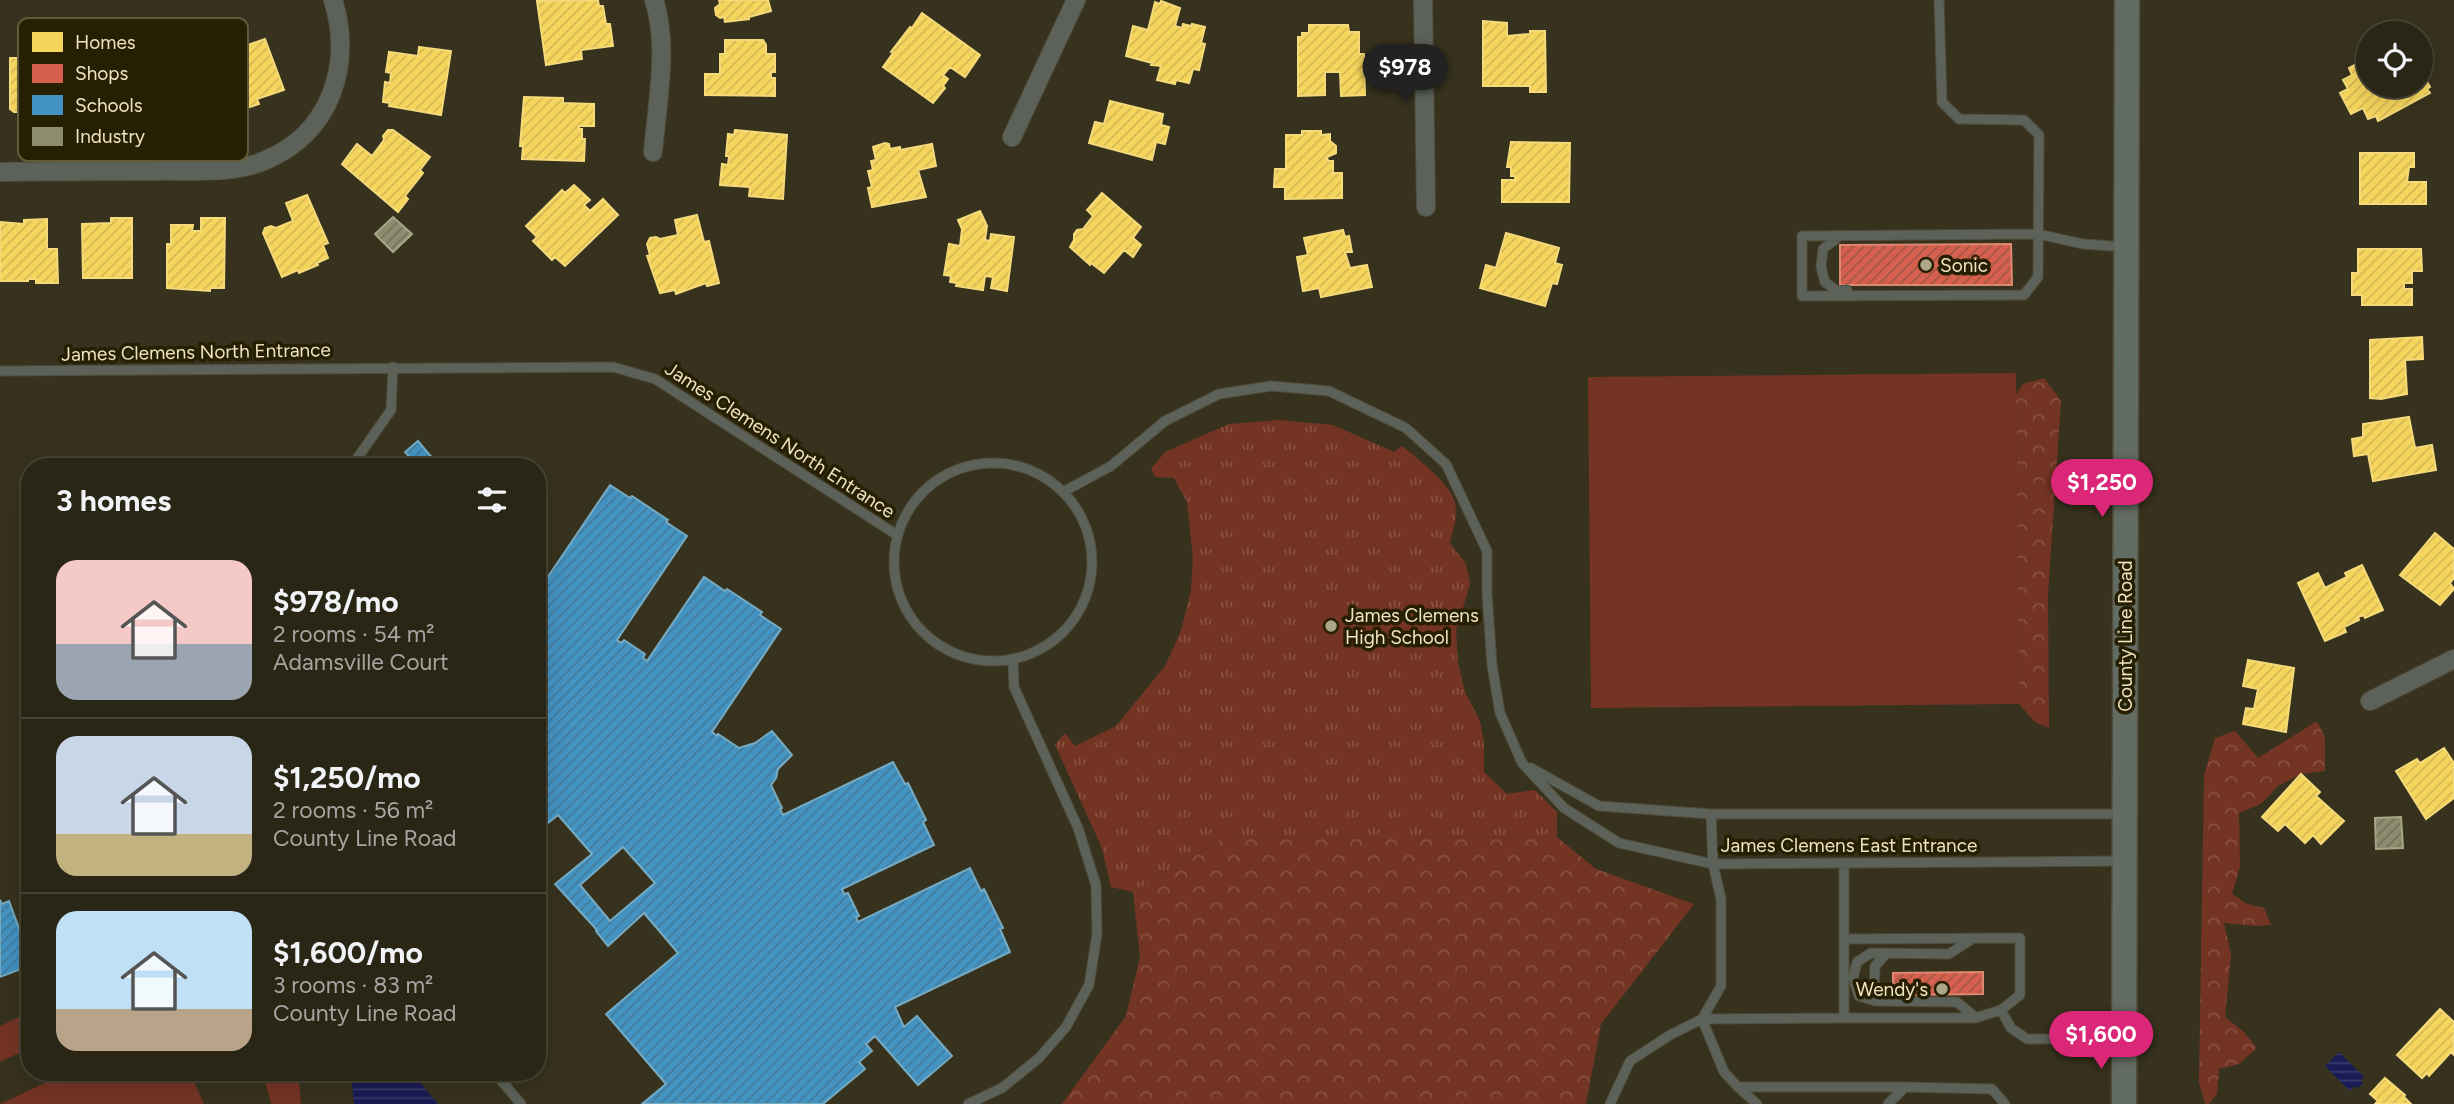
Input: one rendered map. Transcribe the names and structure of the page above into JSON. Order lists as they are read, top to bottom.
{
  "streets": {
    "main road": ["County Line Road"],
    "lane": ["James Clemens North Entrance", "James Clemens East Entrance"]
  },
  "crossings": [
    ["James Clemens North Entrance", "James Clemens East Entrance"],
    ["County Line Road", "James Clemens East Entrance"]
  ],
  "places": ["Sonic", "James Clemens High School", "Wendy's"],
  "legend": [
    "Homes",
    "Shops",
    "Schools",
    "Industry"
  ],
  "page": {
    "price": ["$978", "$1,250", "$1,600"],
    "heading": "3 homes",
    "list": [
      {
        "name": "$978/mo",
        "note": "2 rooms · 54 m² · Adamsville Court"
      },
      {
        "name": "$1,250/mo",
        "note": "2 rooms · 56 m² · County Line Road"
      },
      {
        "name": "$1,600/mo",
        "note": "3 rooms · 83 m² · County Line Road"
      }
    ]
  }
}
